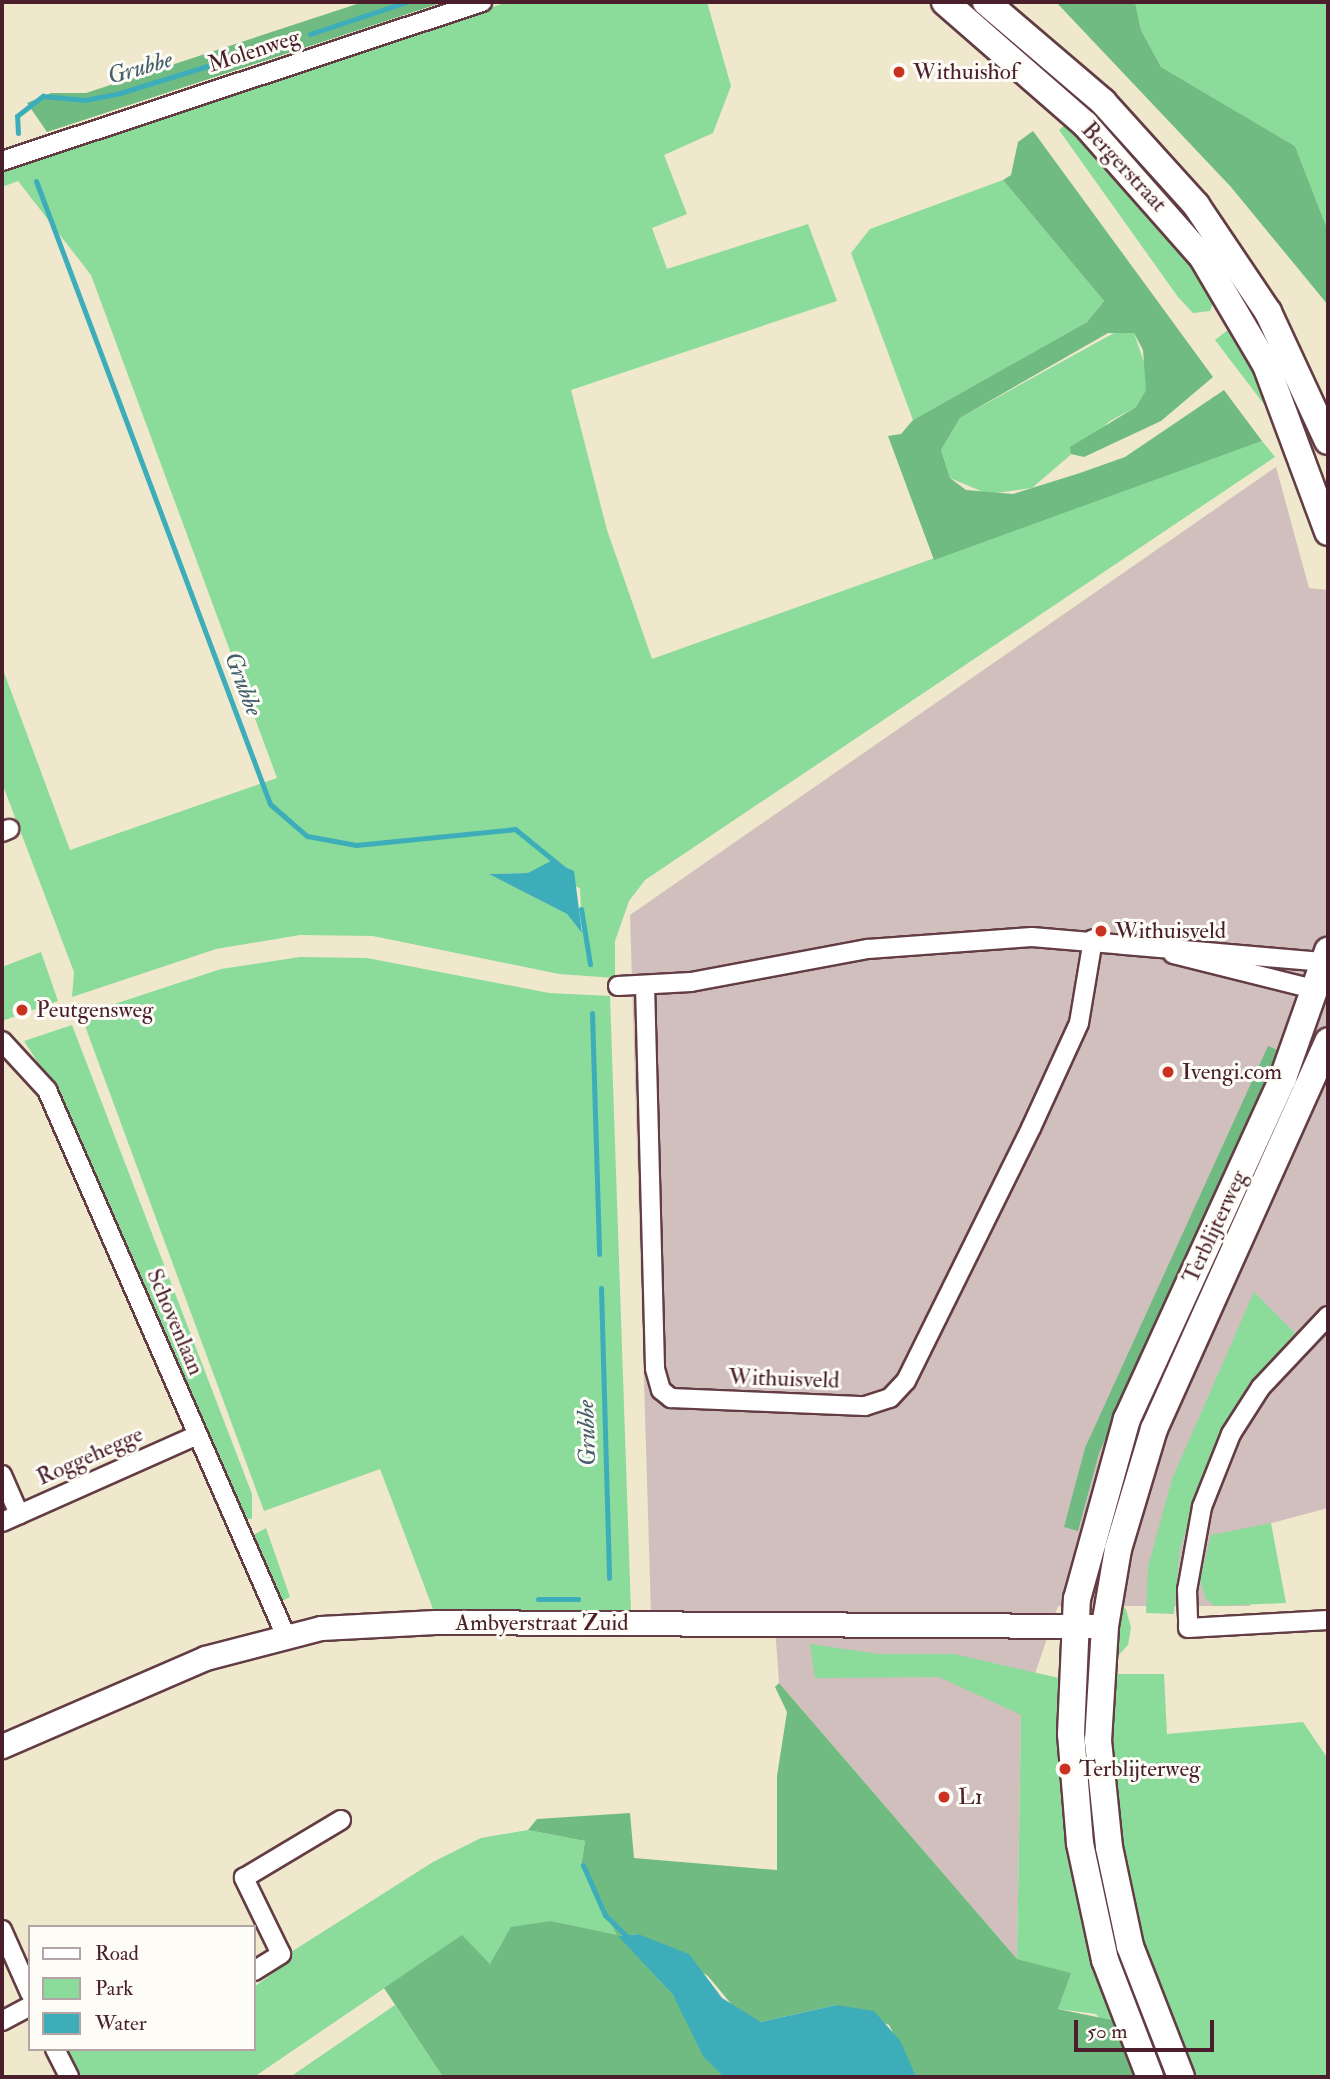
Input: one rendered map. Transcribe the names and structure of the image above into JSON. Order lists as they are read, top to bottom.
{
  "streets": {
    "main road": ["Bergerstraat", "Terblijterweg"],
    "street": [
      "Molenweg",
      "Schovenlaan",
      "Withuisveld",
      "Roggehegge",
      "Ambyerstraat Zuid"
    ]
  },
  "crossings": [
    ["Terblijterweg", "Ambyerstraat Zuid"],
    ["Schovenlaan", "Roggehegge"],
    ["Schovenlaan", "Ambyerstraat Zuid"]
  ],
  "water": ["Grubbe"],
  "places": [
    "Withuishof",
    "Withuisveld",
    "Peutgensweg",
    "Ivengi.com",
    "Terblijterweg",
    "L1"
  ],
  "legend": ["Road", "Park", "Water"],
  "scale_bar": "50 m"
}
